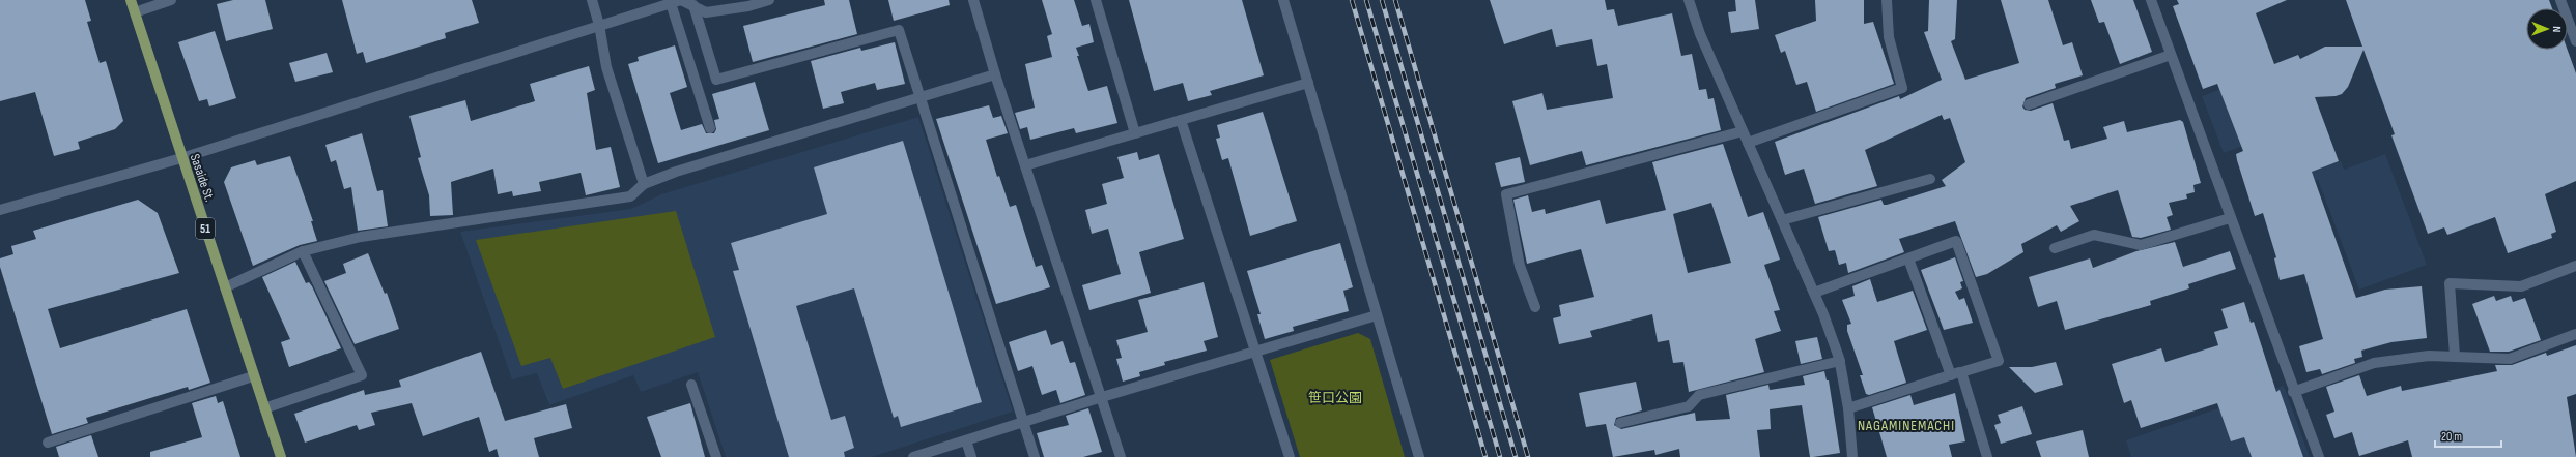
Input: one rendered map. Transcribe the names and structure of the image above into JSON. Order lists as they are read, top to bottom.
{
  "streets": {
    "main road": ["Sasaide St.", "51"]
  },
  "districts": ["NAGAMINEMACHI"],
  "parks": ["笹口公園"],
  "scale_bar": "20 m",
  "north": "right"
}
